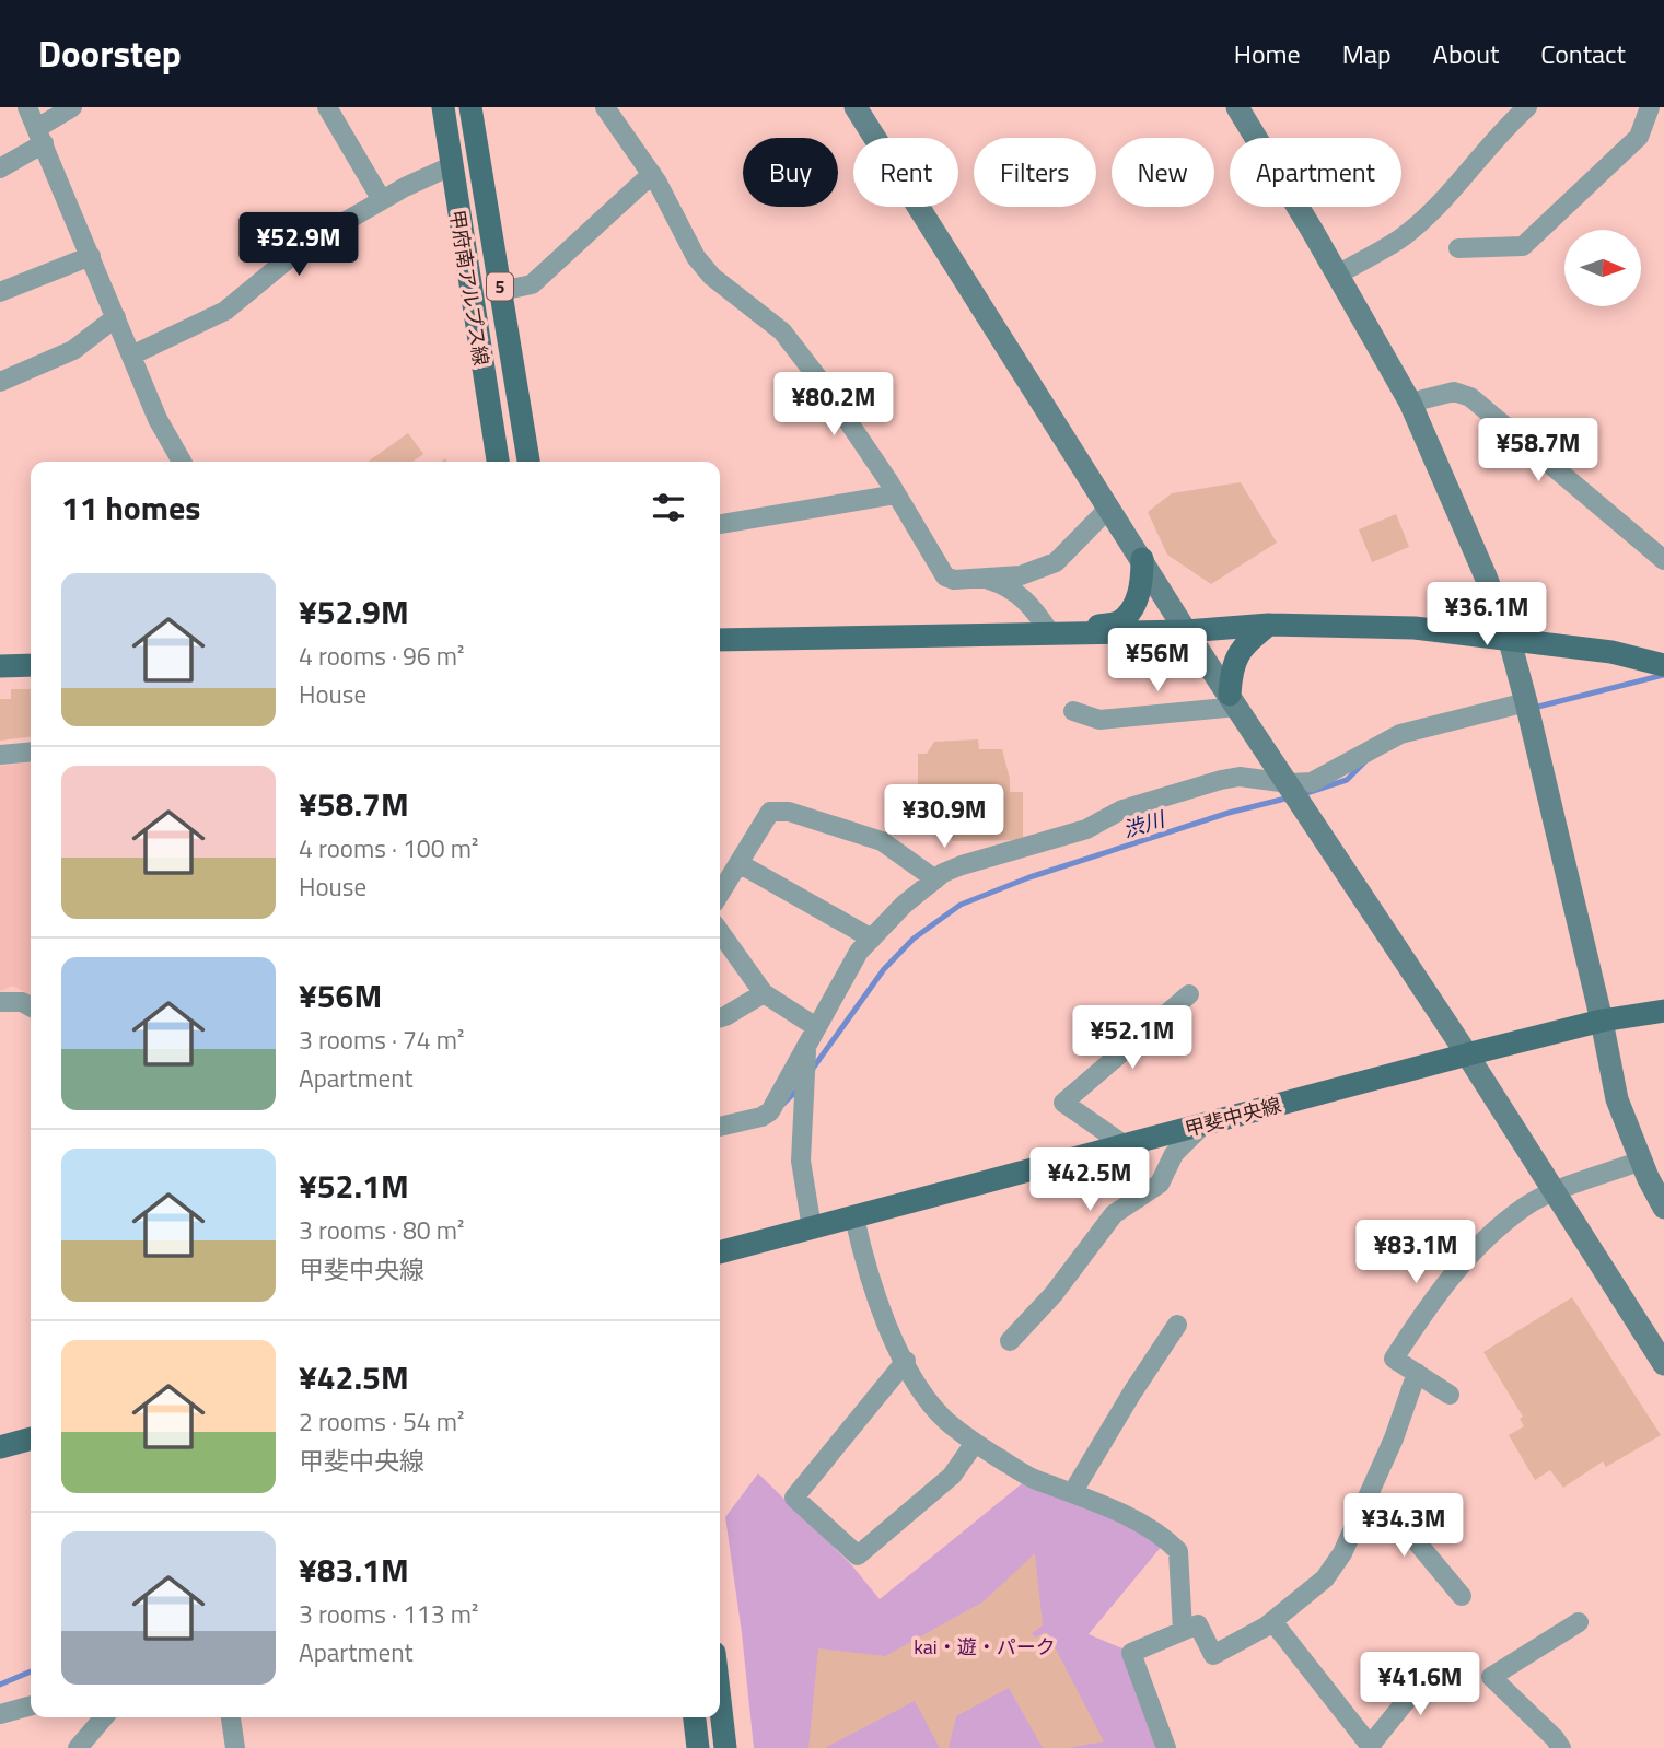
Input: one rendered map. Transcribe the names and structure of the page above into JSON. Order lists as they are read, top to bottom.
{
  "streets": {
    "main road": ["5", "甲府南アルプス線", "甲斐中央線"]
  },
  "water": ["渋川"],
  "parks": ["kai・遊・パーク"],
  "north": "right",
  "page": {
    "header": "Doorstep",
    "nav": [
      "Home",
      "Map",
      "About",
      "Contact"
    ],
    "chip": [
      "Buy",
      "Rent",
      "Filters",
      "New",
      "Apartment"
    ],
    "price": [
      "¥52.9M",
      "¥80.2M",
      "¥58.7M",
      "¥36.1M",
      "¥56M",
      "¥30.9M",
      "¥52.1M",
      "¥42.5M",
      "¥83.1M",
      "¥34.3M",
      "¥41.6M"
    ],
    "heading": "11 homes",
    "list": [
      {
        "name": "¥52.9M",
        "note": "4 rooms · 96 m² · House"
      },
      {
        "name": "¥58.7M",
        "note": "4 rooms · 100 m² · House"
      },
      {
        "name": "¥56M",
        "note": "3 rooms · 74 m² · Apartment"
      },
      {
        "name": "¥52.1M",
        "note": "3 rooms · 80 m² · 甲斐中央線"
      },
      {
        "name": "¥42.5M",
        "note": "2 rooms · 54 m² · 甲斐中央線"
      },
      {
        "name": "¥83.1M",
        "note": "3 rooms · 113 m² · Apartment"
      }
    ]
  }
}
